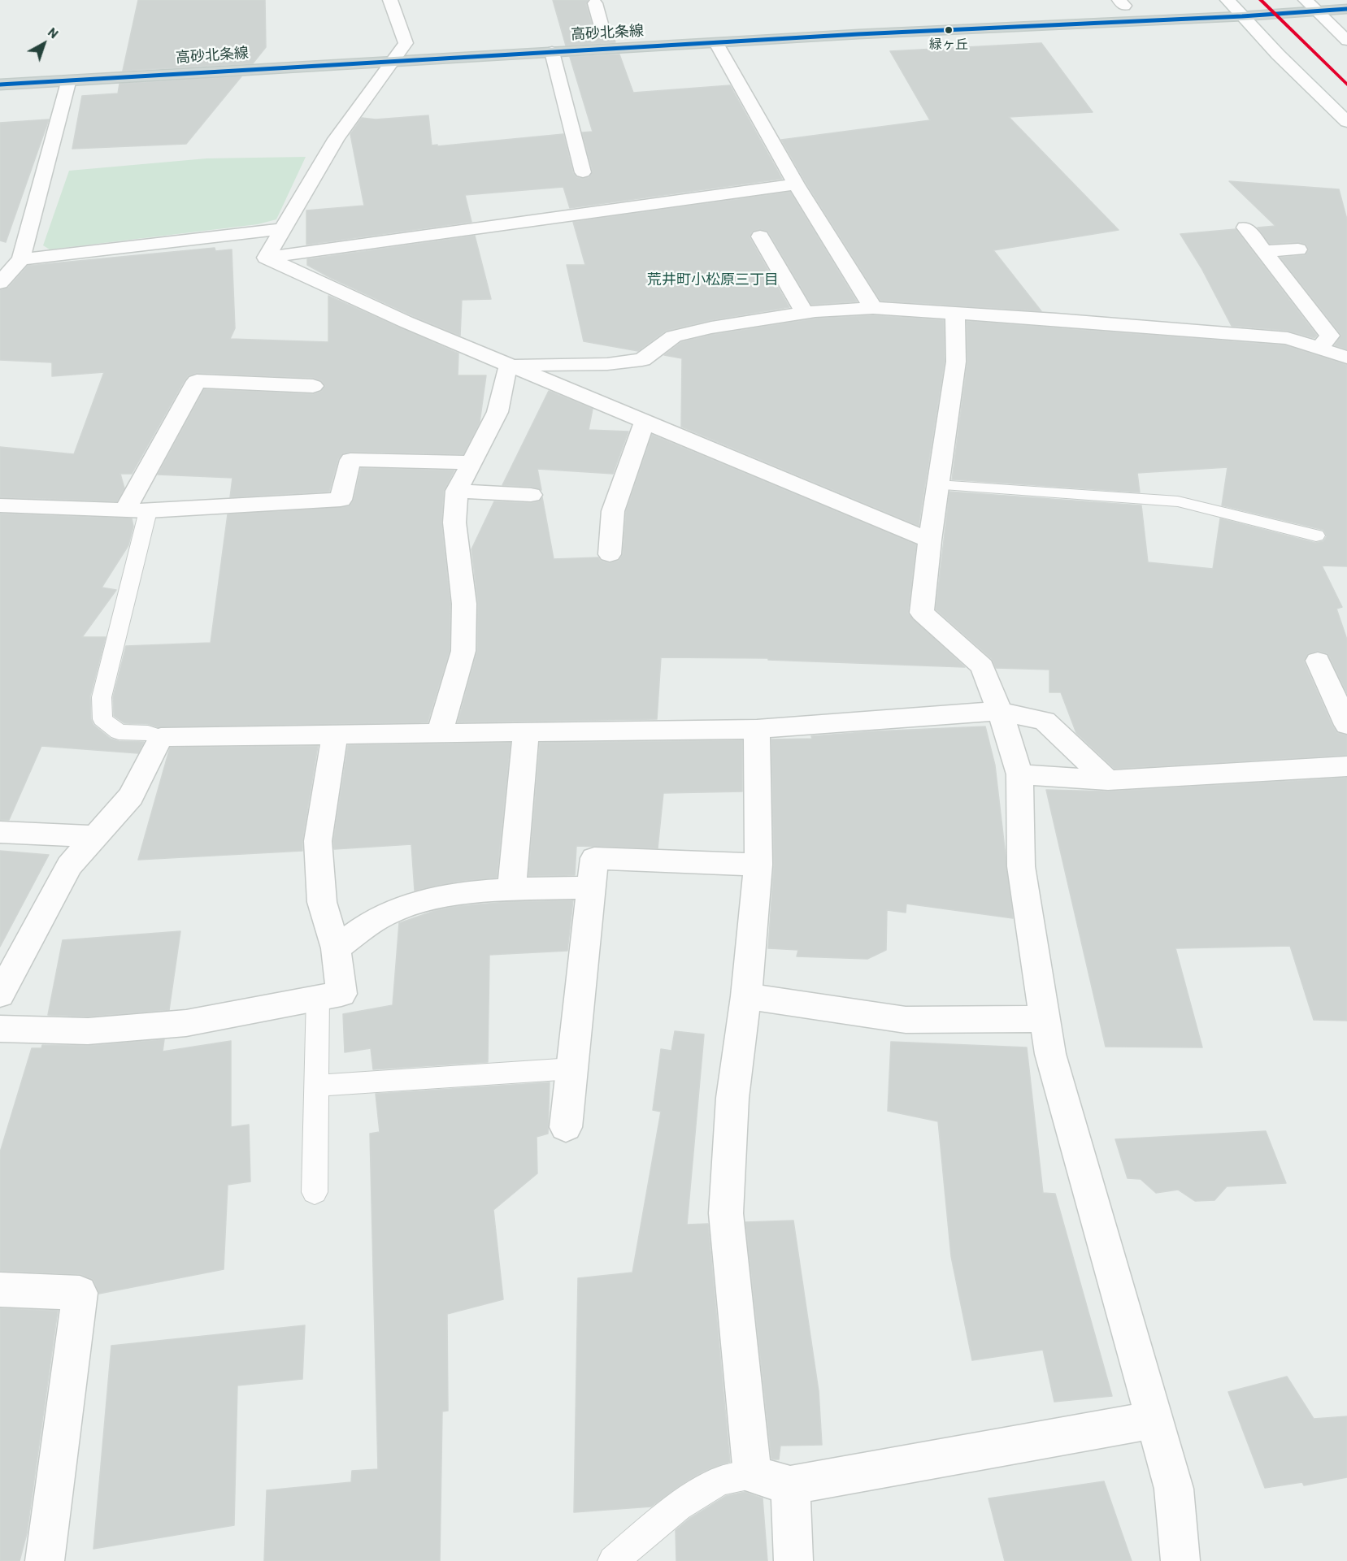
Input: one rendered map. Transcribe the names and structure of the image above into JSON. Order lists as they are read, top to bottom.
{
  "streets": {
    "main road": ["高砂北条線"]
  },
  "districts": ["荒井町小松原三丁目"],
  "places": ["緑ヶ丘"],
  "north": "top right"
}
